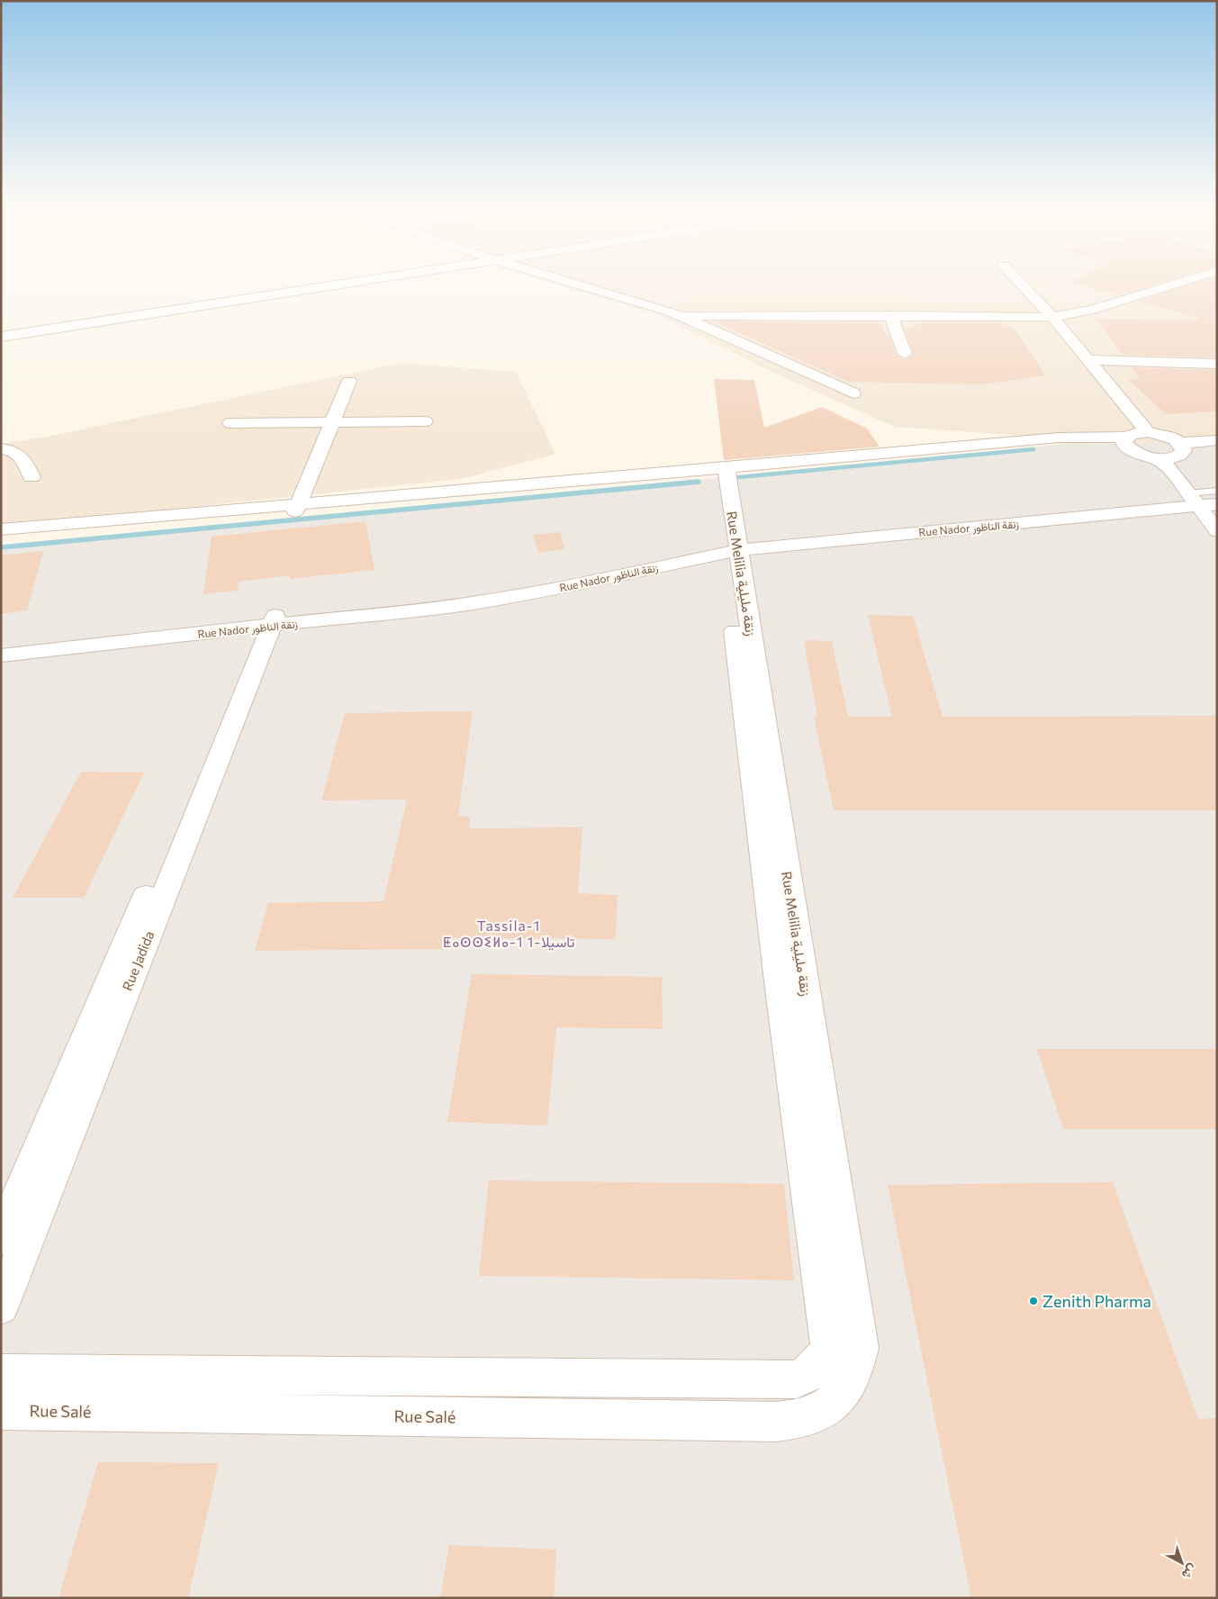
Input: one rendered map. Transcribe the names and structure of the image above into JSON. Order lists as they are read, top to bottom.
{
  "streets": {
    "street": [
      "Rue Nador زنقة الناظور",
      "Rue Melilia زنقة مليلية",
      "Rue Jadida",
      "Rue Salé"
    ]
  },
  "crossings": [
    ["Rue Nador زنقة الناظور", "Rue Melilia زنقة مليلية"],
    ["Rue Nador زنقة الناظور", "Rue Jadida"],
    ["Rue Melilia زنقة مليلية", "Rue Salé"]
  ],
  "districts": ["Tassila-1 ⵟⴰⵙⵙⵉⵍⴰ-1 1-تاسيلا"],
  "places": ["Zenith Pharma"],
  "north": "bottom right"
}
